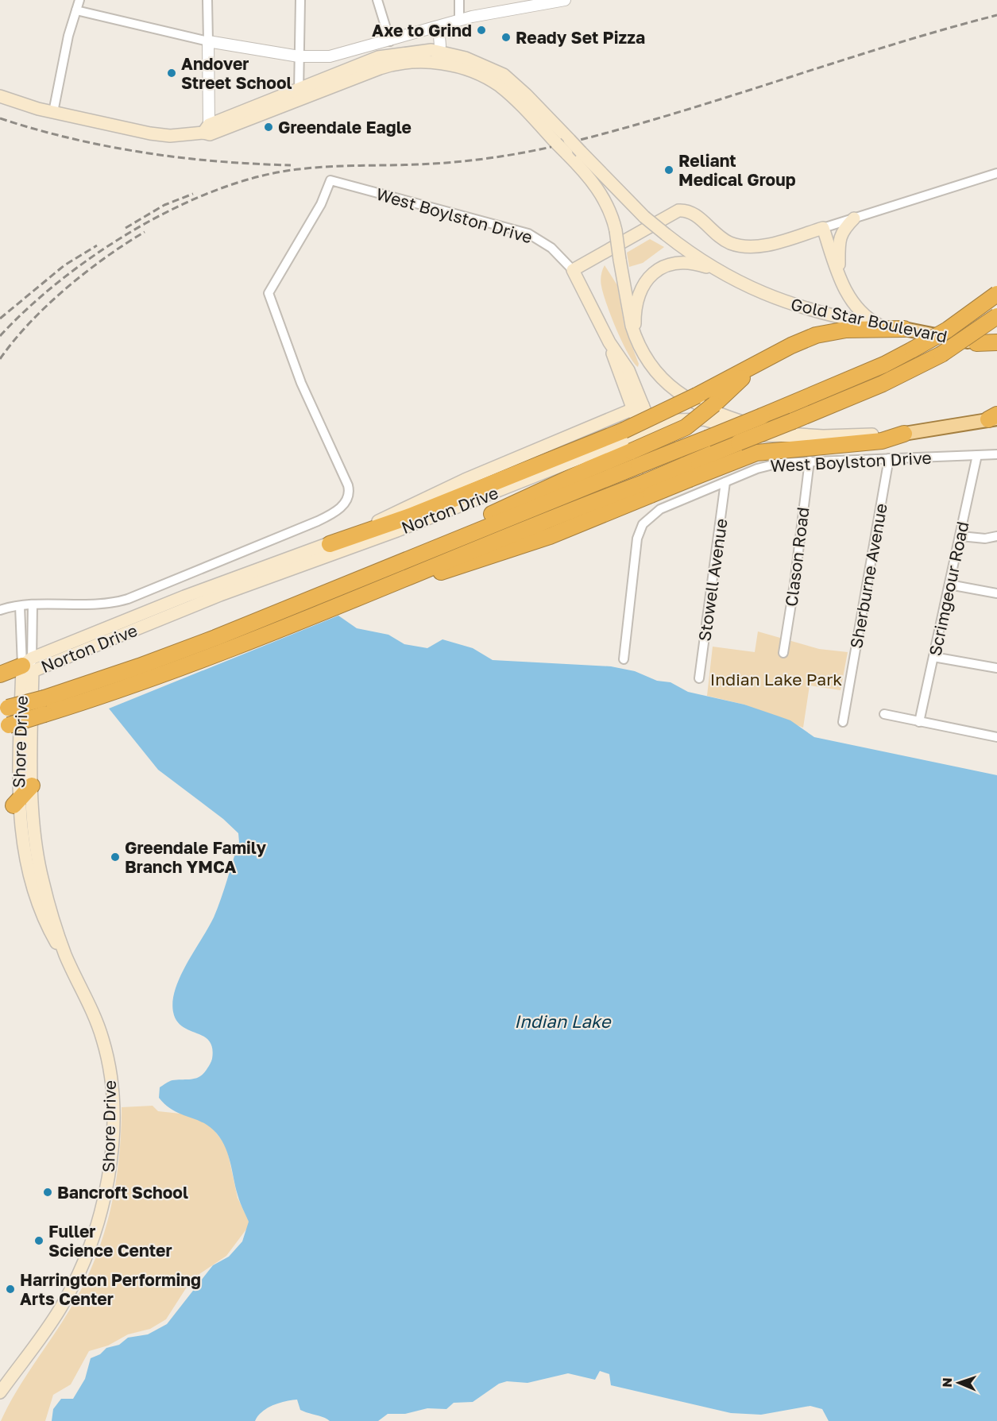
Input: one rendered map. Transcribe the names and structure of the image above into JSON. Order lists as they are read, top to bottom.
{
  "streets": {
    "main road": [
      "West Boylston Drive",
      "Gold Star Boulevard",
      "Norton Drive",
      "Shore Drive"
    ],
    "street": [
      "Clason Road",
      "Sherburne Avenue",
      "Stowell Avenue",
      "Scrimgeour Road"
    ]
  },
  "crossings": [
    ["West Boylston Drive", "Norton Drive"],
    ["West Boylston Drive", "Clason Road"],
    ["West Boylston Drive", "Sherburne Avenue"],
    ["West Boylston Drive", "Stowell Avenue"],
    ["West Boylston Drive", "Scrimgeour Road"],
    ["Norton Drive", "Shore Drive"]
  ],
  "water": ["Indian Lake"],
  "parks": ["Indian Lake Park"],
  "places": [
    "Axe to Grind",
    "Ready Set Pizza",
    "Andover Street School",
    "Greendale Eagle",
    "Reliant Medical Group",
    "Greendale Family Branch YMCA",
    "Bancroft School",
    "Fuller Science Center",
    "Harrington Performing Arts Center"
  ],
  "north": "left"
}
